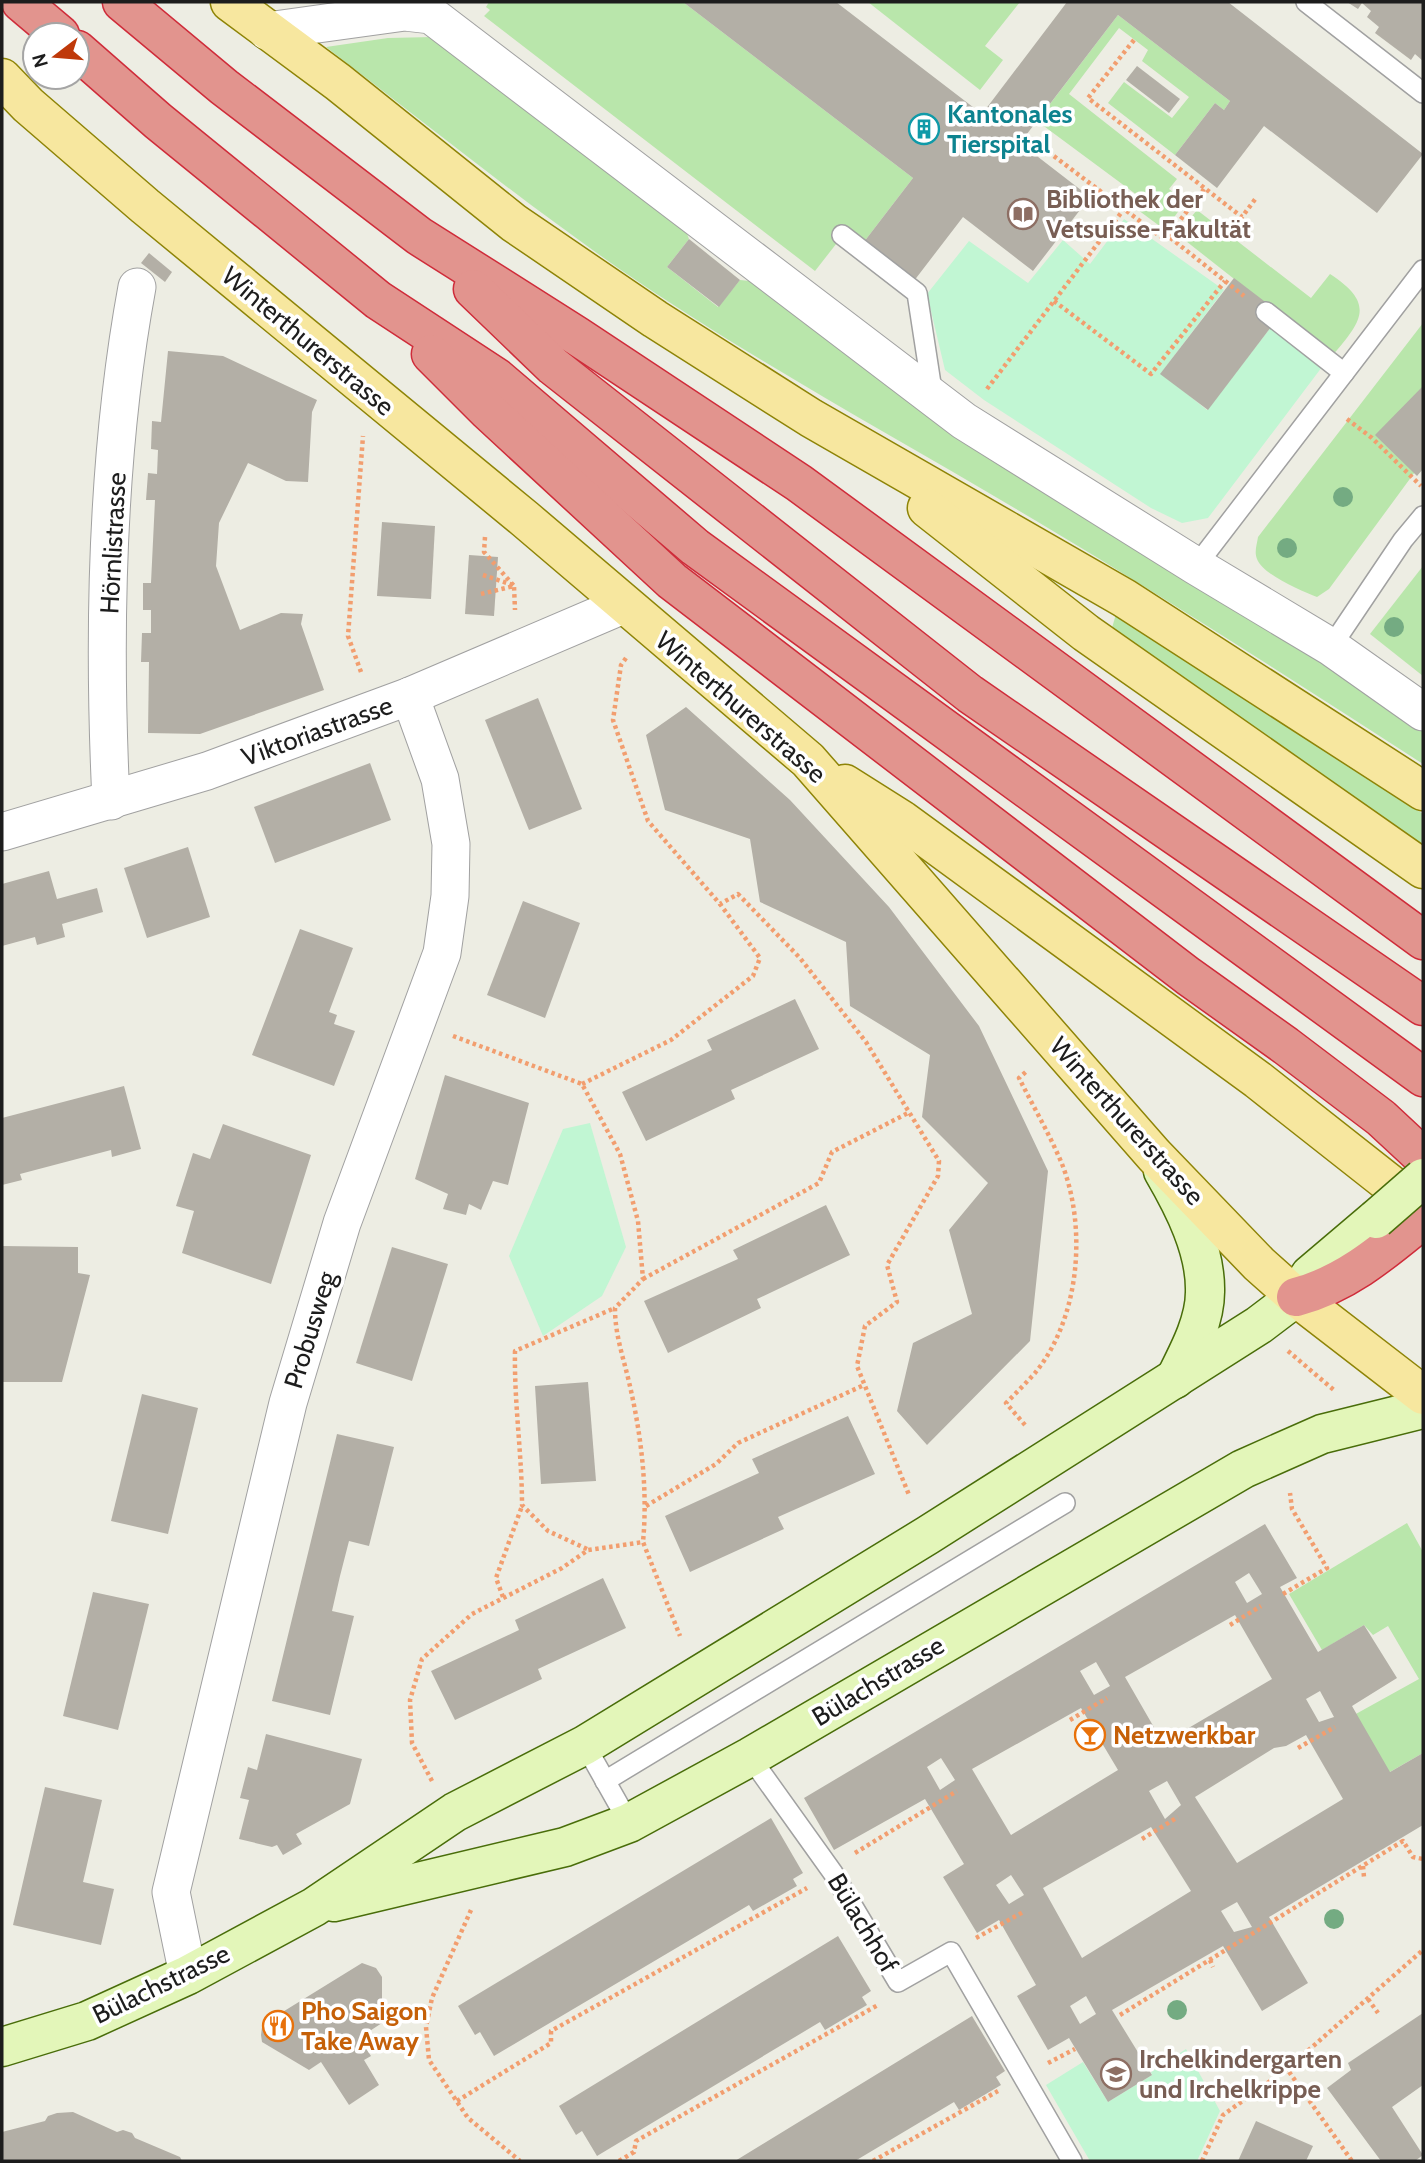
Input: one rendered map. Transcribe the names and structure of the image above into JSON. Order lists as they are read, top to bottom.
{
  "streets": {
    "main road": ["Winterthurerstrasse"],
    "street": [
      "Hörnlistrasse",
      "Viktoriastrasse",
      "Probusweg",
      "Bülachstrasse"
    ],
    "lane": ["Bülachhof"]
  },
  "crossings": [
    ["Winterthurerstrasse", "Viktoriastrasse"],
    ["Winterthurerstrasse", "Bülachstrasse"],
    ["Hörnlistrasse", "Viktoriastrasse"],
    ["Viktoriastrasse", "Probusweg"],
    ["Probusweg", "Bülachstrasse"],
    ["Bülachstrasse", "Bülachhof"]
  ],
  "places": {
    "building": ["Kantonales Tierspital"],
    "library": ["Bibliothek der Vetsuisse-Fakultät"],
    "bar": ["Netzwerkbar"],
    "restaurant": ["Pho Saigon Take Away"],
    "school or university": ["Irchelkindergarten und Irchelkrippe"]
  },
  "north": "left"
}
